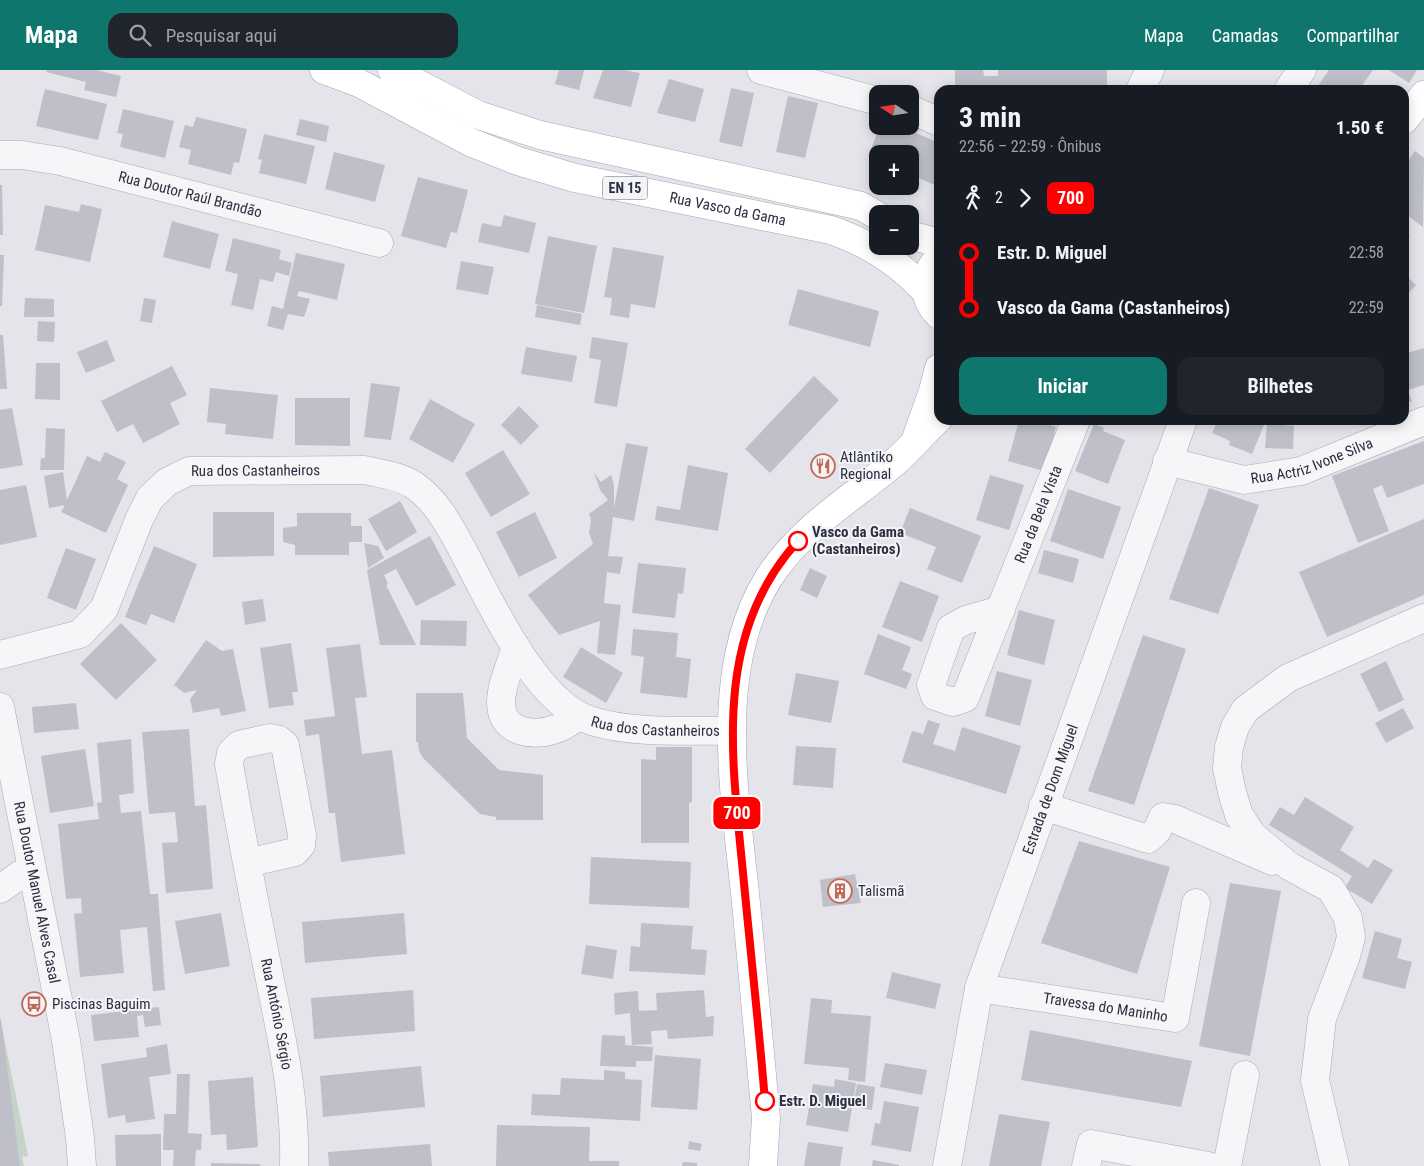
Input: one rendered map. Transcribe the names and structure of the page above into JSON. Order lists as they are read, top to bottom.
{
  "streets": {
    "main road": ["EN 15", "Rua Vasco da Gama"],
    "street": [
      "Rua Doutor Raúl Brandão",
      "Rua Actriz Ivone Silva",
      "Rua dos Castanheiros",
      "Rua da Bela Vista",
      "Estrada de Dom Miguel",
      "Rua Doutor Manuel Alves Casal",
      "Travessa do Maninho",
      "Rua António Sérgio"
    ]
  },
  "crossings": [
    ["Rua Actriz Ivone Silva", "Estrada de Dom Miguel"],
    ["Estrada de Dom Miguel", "Travessa do Maninho"]
  ],
  "places": {
    "restaurant": ["Atlântiko Regional"],
    "other": ["Vasco da Gama (Castanheiros)", "Estr. D. Miguel"],
    "building": ["Talismã"],
    "bus stop": ["Piscinas Baguim"]
  },
  "lines": ["bus line 700"],
  "north": "left",
  "page": {
    "header": "Mapa",
    "search": "Pesquisar aqui",
    "nav": ["Mapa", "Camadas", "Compartilhar"],
    "on_map": "700",
    "map_buttons": ["+", "−"],
    "heading": ["3 min", "22:56 – 22:59 · Ônibus", "1.50 €"],
    "legs": ["2", "700"],
    "list": [
      {
        "name": "Estr. D. Miguel",
        "value": "22:58"
      },
      {
        "name": "Vasco da Gama (Castanheiros)",
        "value": "22:59"
      }
    ],
    "buttons": ["Iniciar", "Bilhetes"]
  }
}
